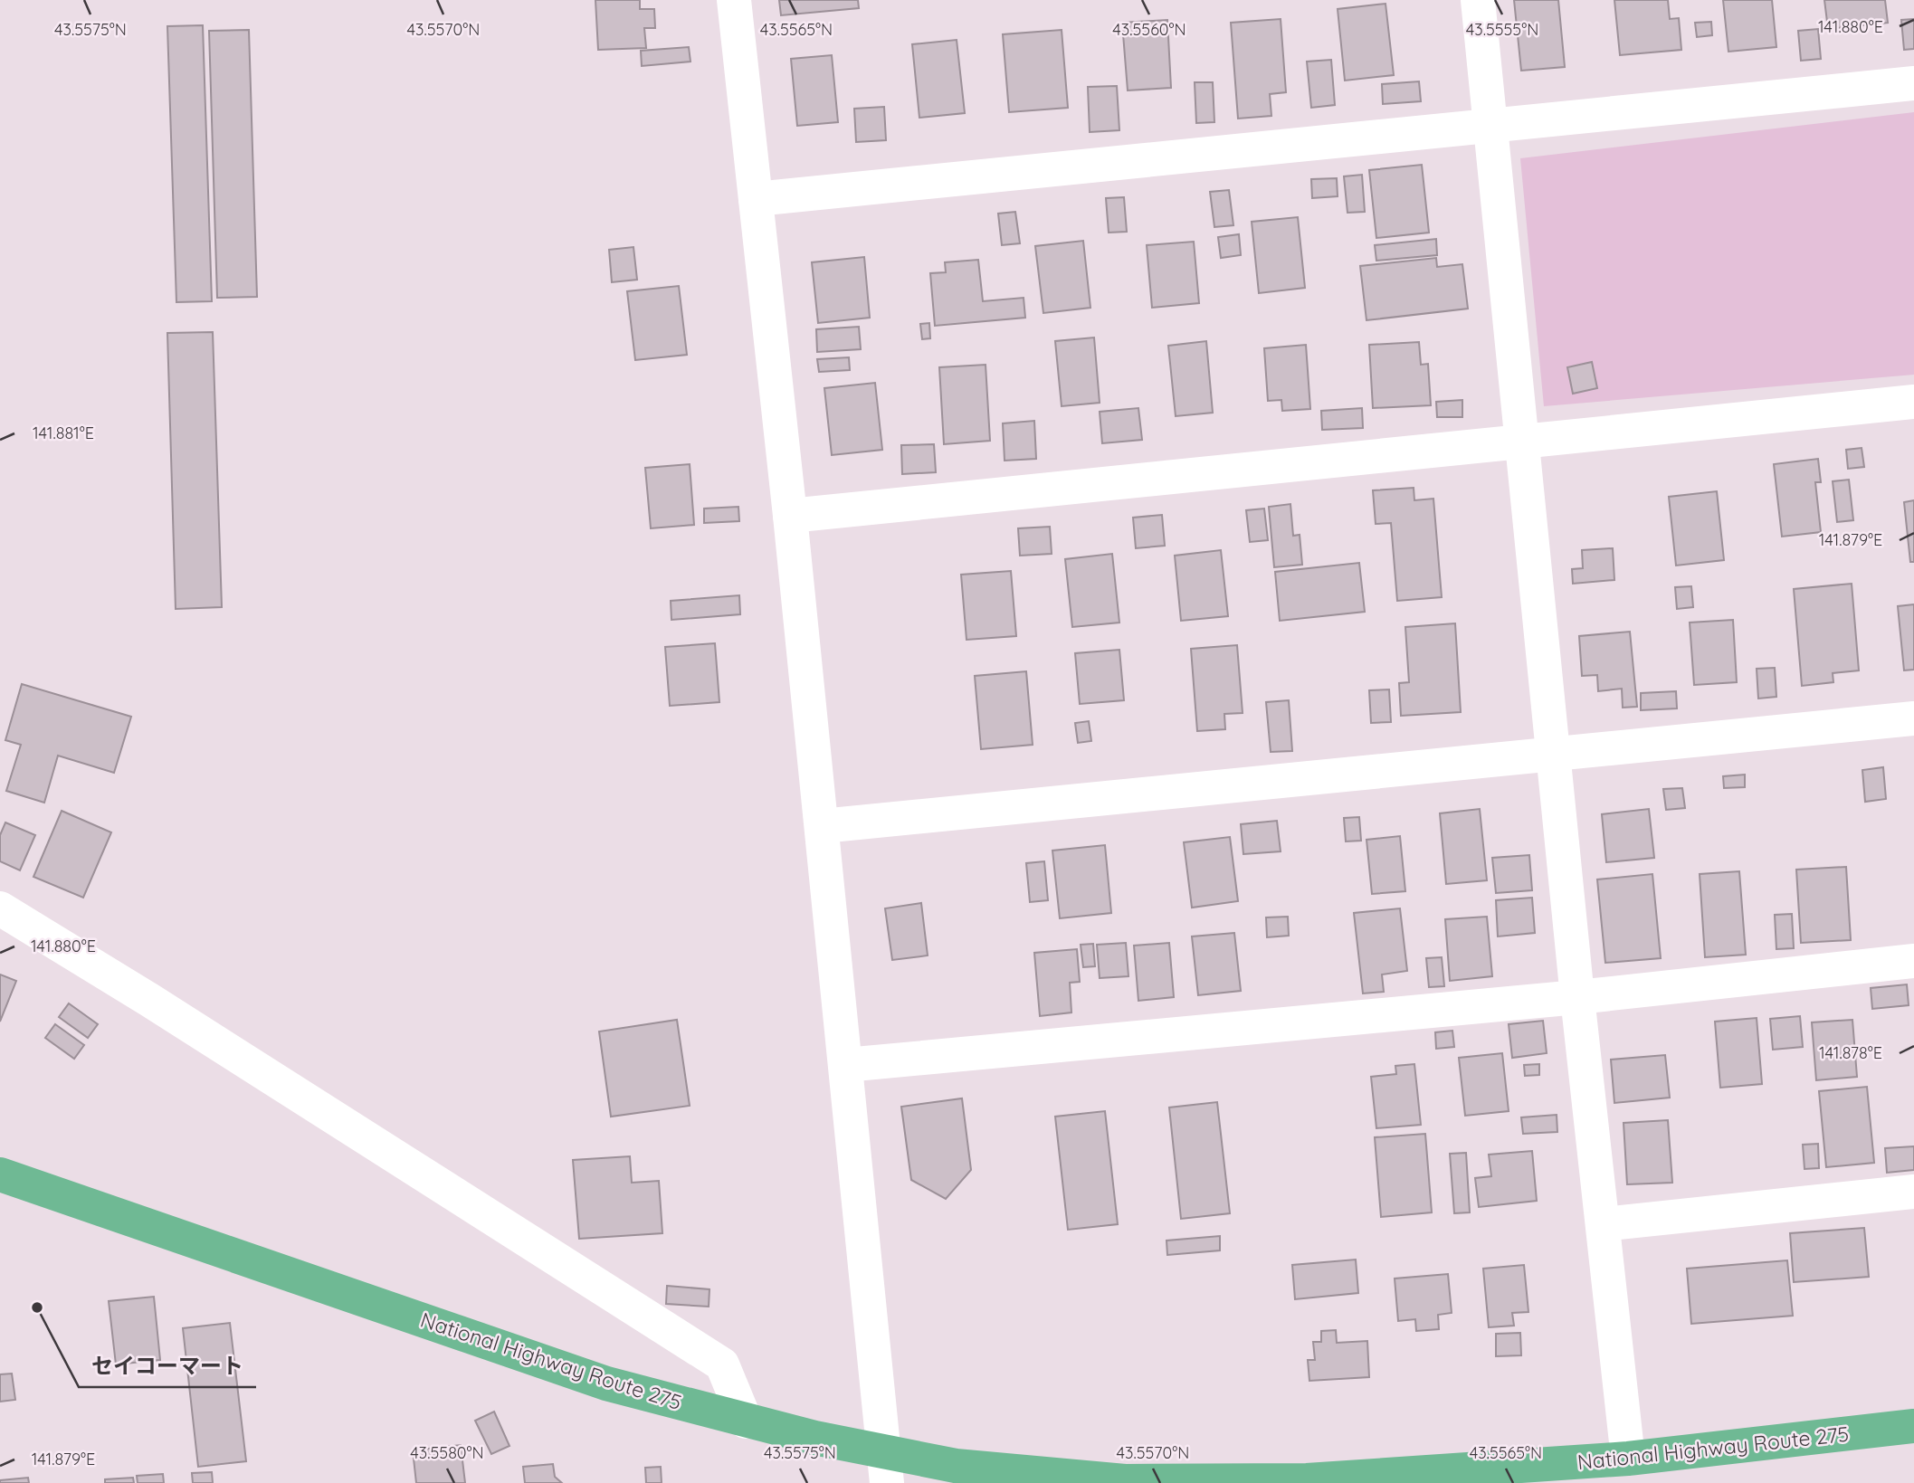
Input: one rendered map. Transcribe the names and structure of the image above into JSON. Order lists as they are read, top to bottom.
{
  "streets": {
    "highway": ["National Highway Route 275"]
  },
  "places": ["セイコーマート"],
  "coordinates": [
    "141.880°E",
    "43.5555°N",
    "43.5575°N",
    "43.5570°N",
    "43.5565°N",
    "43.5560°N",
    "141.881°E",
    "141.879°E",
    "141.878°E",
    "43.5580°N"
  ]
}
